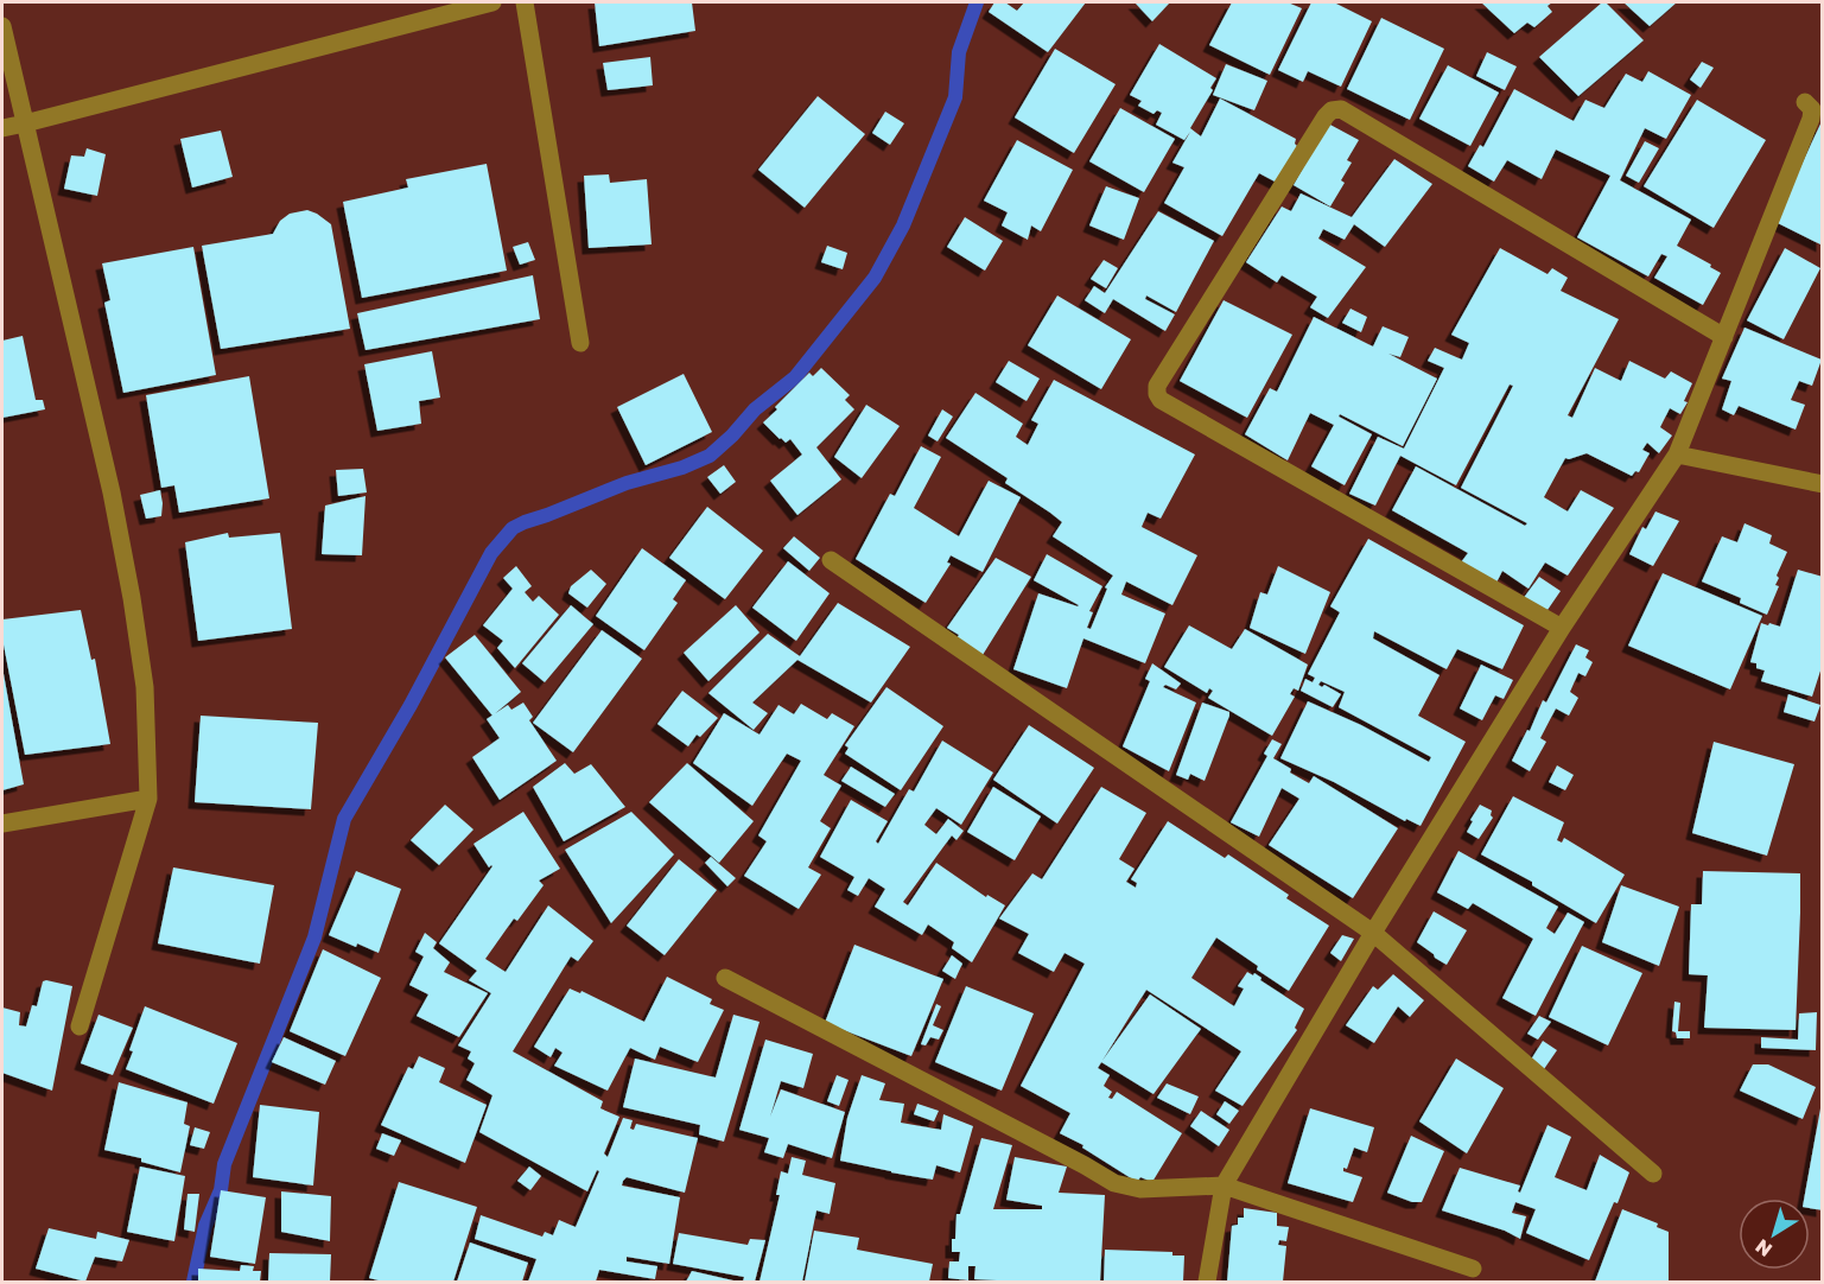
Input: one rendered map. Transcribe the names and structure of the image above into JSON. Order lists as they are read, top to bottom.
{
  "north": "bottom left"
}
